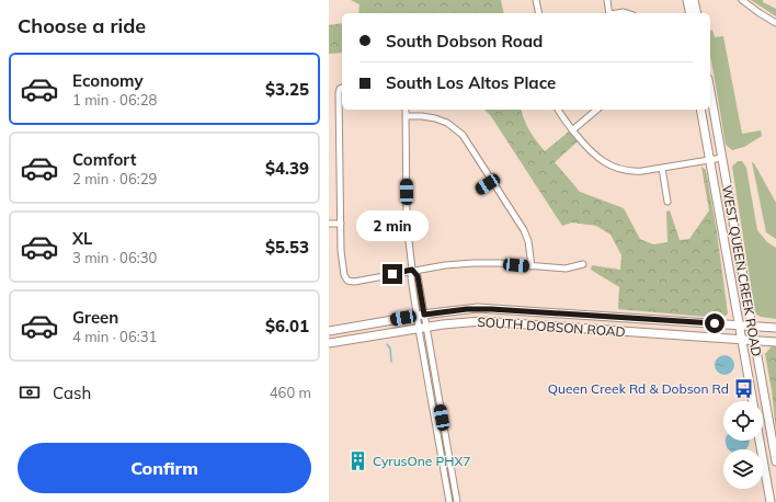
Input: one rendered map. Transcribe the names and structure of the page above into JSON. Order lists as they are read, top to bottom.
{
  "streets": {
    "main road": ["WEST QUEEN CREEK ROAD", "SOUTH DOBSON ROAD"]
  },
  "crossings": [
    ["WEST QUEEN CREEK ROAD", "SOUTH DOBSON ROAD"]
  ],
  "places": {
    "bus stop": ["Queen Creek Rd & Dobson Rd"],
    "building": ["CyrusOne PHX7"]
  },
  "page": {
    "heading": "Choose a ride",
    "banner": ["South Dobson Road", "South Los Altos Place"],
    "list": [
      {
        "name": "Economy",
        "note": "1 min · 06:28",
        "value": "$3.25"
      },
      {
        "name": "Comfort",
        "note": "2 min · 06:29",
        "value": "$4.39"
      },
      {
        "name": "XL",
        "note": "3 min · 06:30",
        "value": "$5.53"
      },
      {
        "name": "Green",
        "note": "4 min · 06:31",
        "value": "$6.01"
      }
    ],
    "bubble": "2 min",
    "pay": ["Cash", "460 m"],
    "buttons": "Confirm"
  }
}
